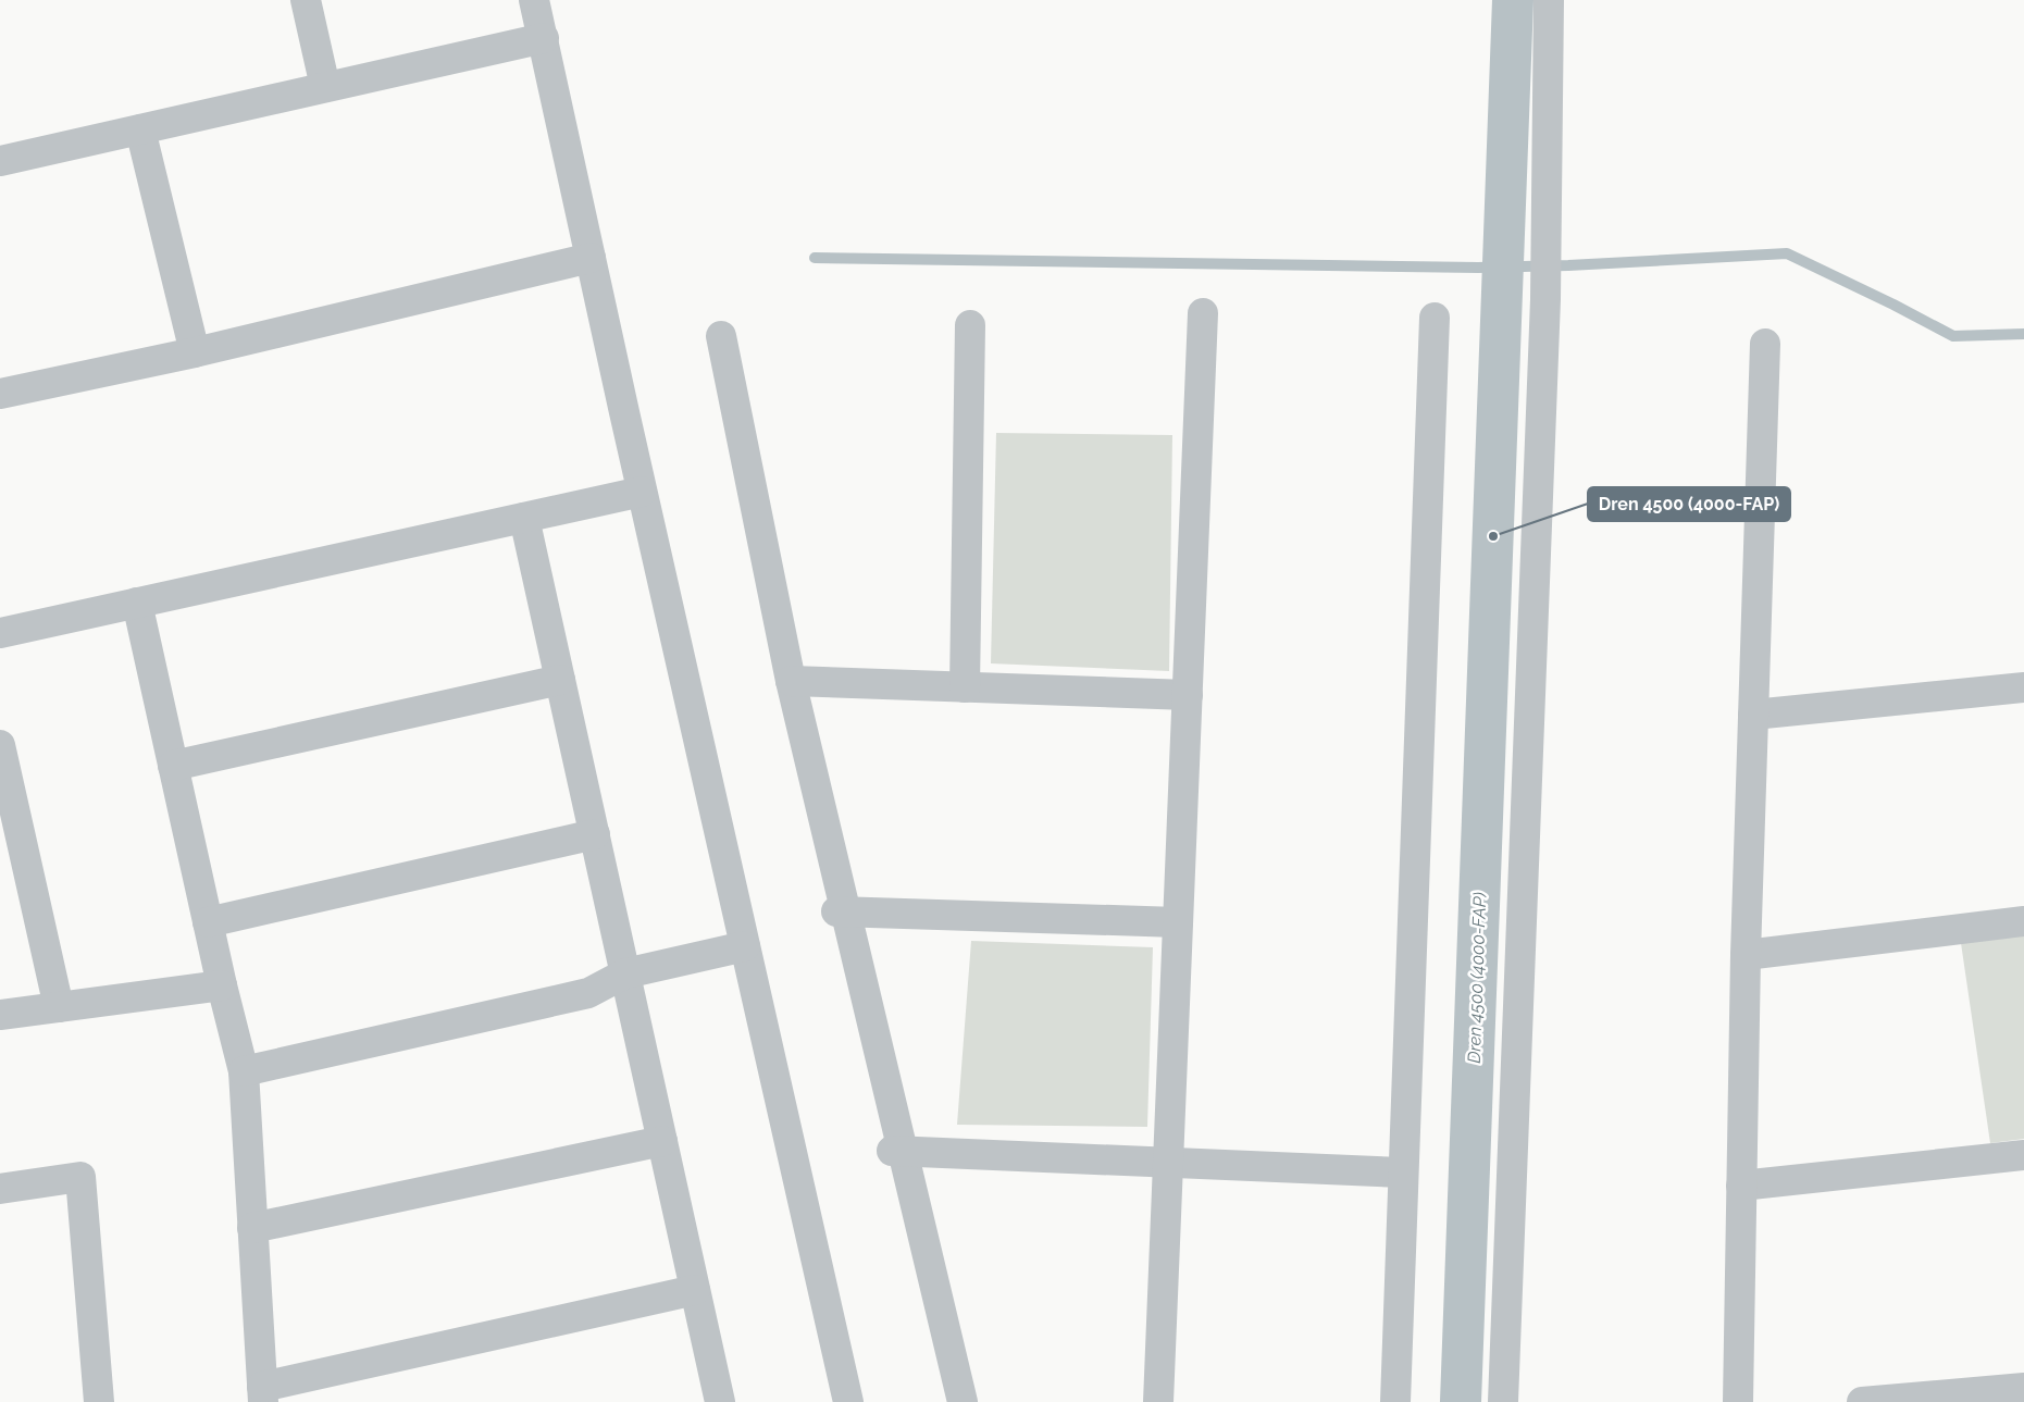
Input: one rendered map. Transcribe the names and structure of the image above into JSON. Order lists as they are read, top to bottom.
{
  "water": ["Dren 4500 (4000-FAP)"],
  "places": ["Dren 4500 (4000-FAP)"]
}
